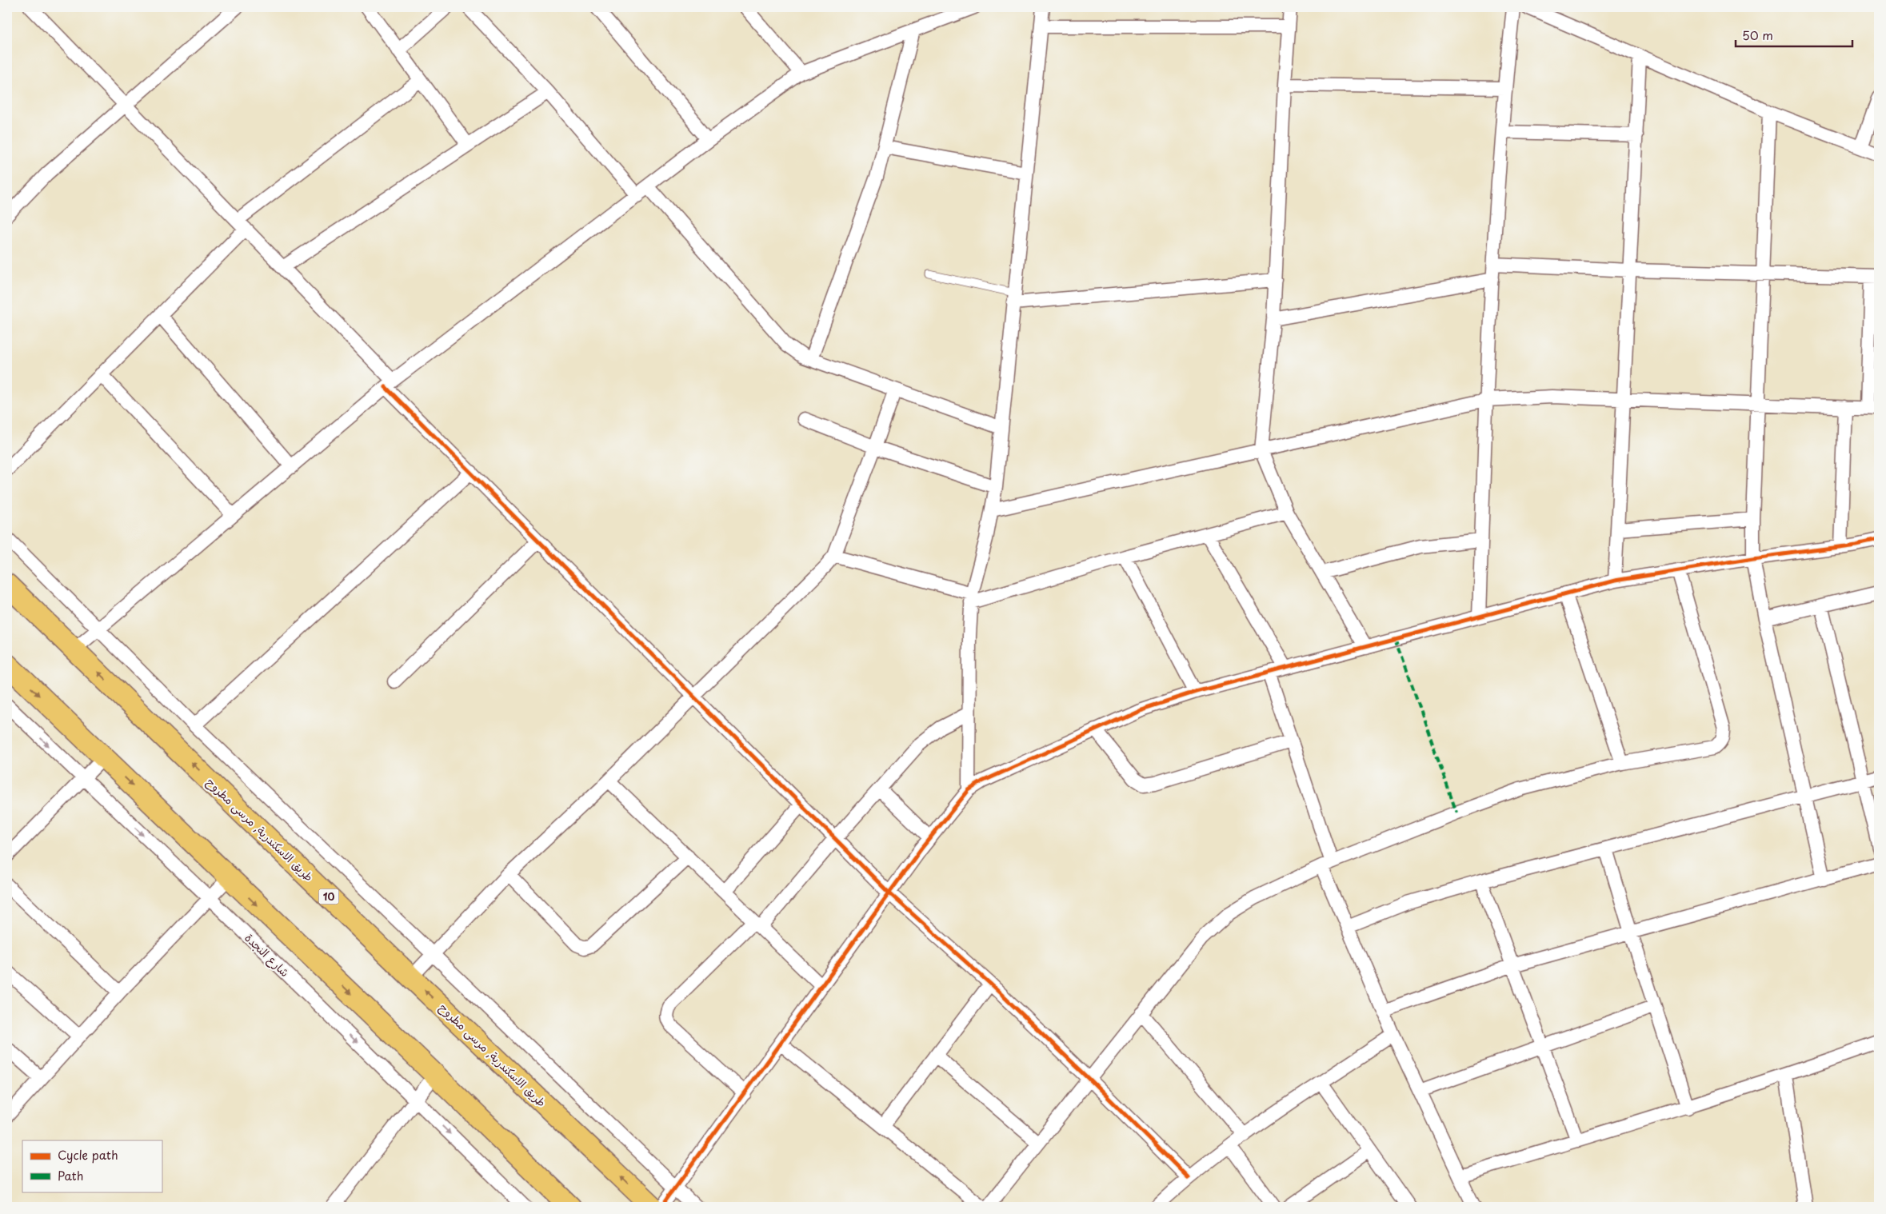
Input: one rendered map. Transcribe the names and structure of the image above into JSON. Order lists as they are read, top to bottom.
{
  "streets": {
    "main road": ["طريق الاسكندرية, مرسى مطروح", "10"],
    "street": ["شارع النجدة"]
  },
  "legend": ["Cycle path", "Path"],
  "scale_bar": "50 m"
}
